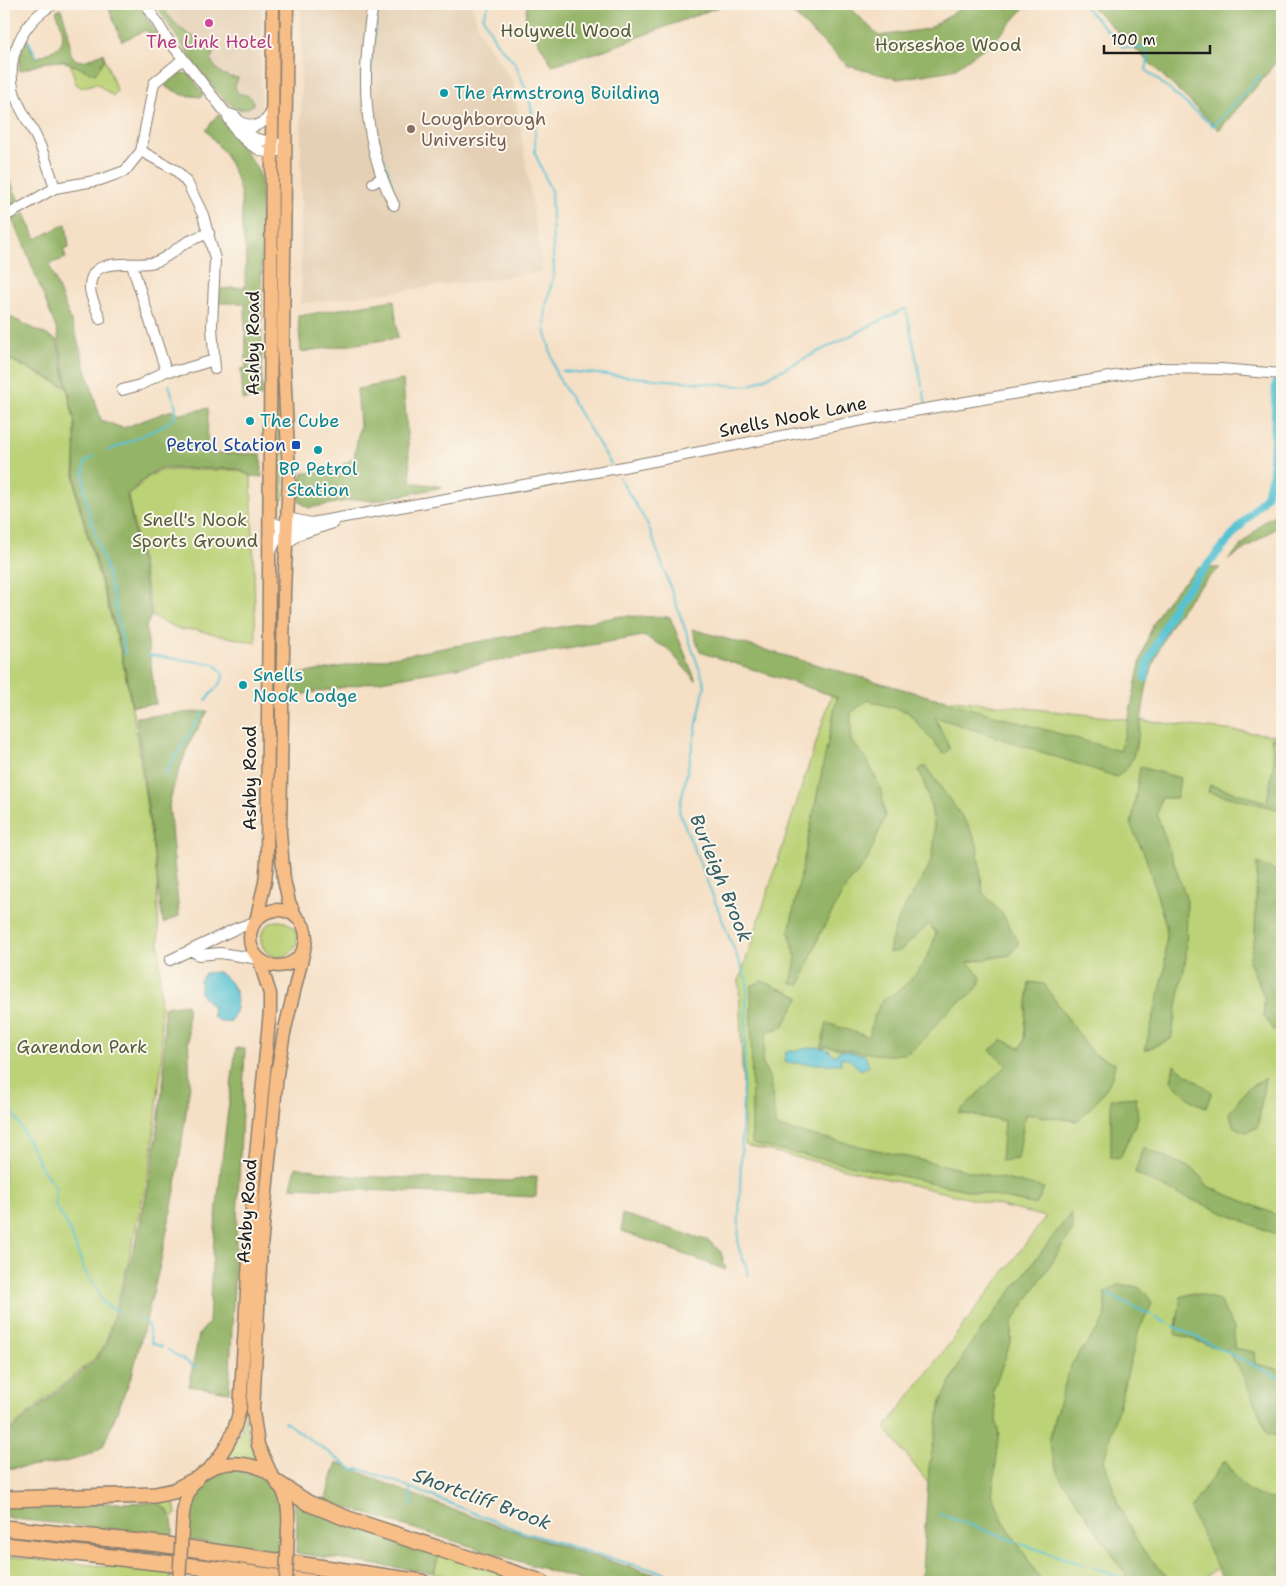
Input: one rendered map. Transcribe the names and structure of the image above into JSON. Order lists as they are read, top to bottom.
{
  "streets": {
    "main road": ["Ashby Road"],
    "street": ["Snells Nook Lane"]
  },
  "crossings": [
    ["Ashby Road", "Snells Nook Lane"]
  ],
  "water": ["Burleigh Brook", "Shortcliff Brook"],
  "parks": [
    "Holywell Wood",
    "Horseshoe Wood",
    "Snell's Nook Sports Ground",
    "Garendon Park"
  ],
  "places": {
    "other": [
      "The Link Hotel",
      "The Armstrong Building",
      "Loughborough University",
      "The Cube",
      "BP Petrol Station",
      "Snells Nook Lodge"
    ],
    "transit": ["Petrol Station"]
  },
  "scale_bar": "100 m"
}
